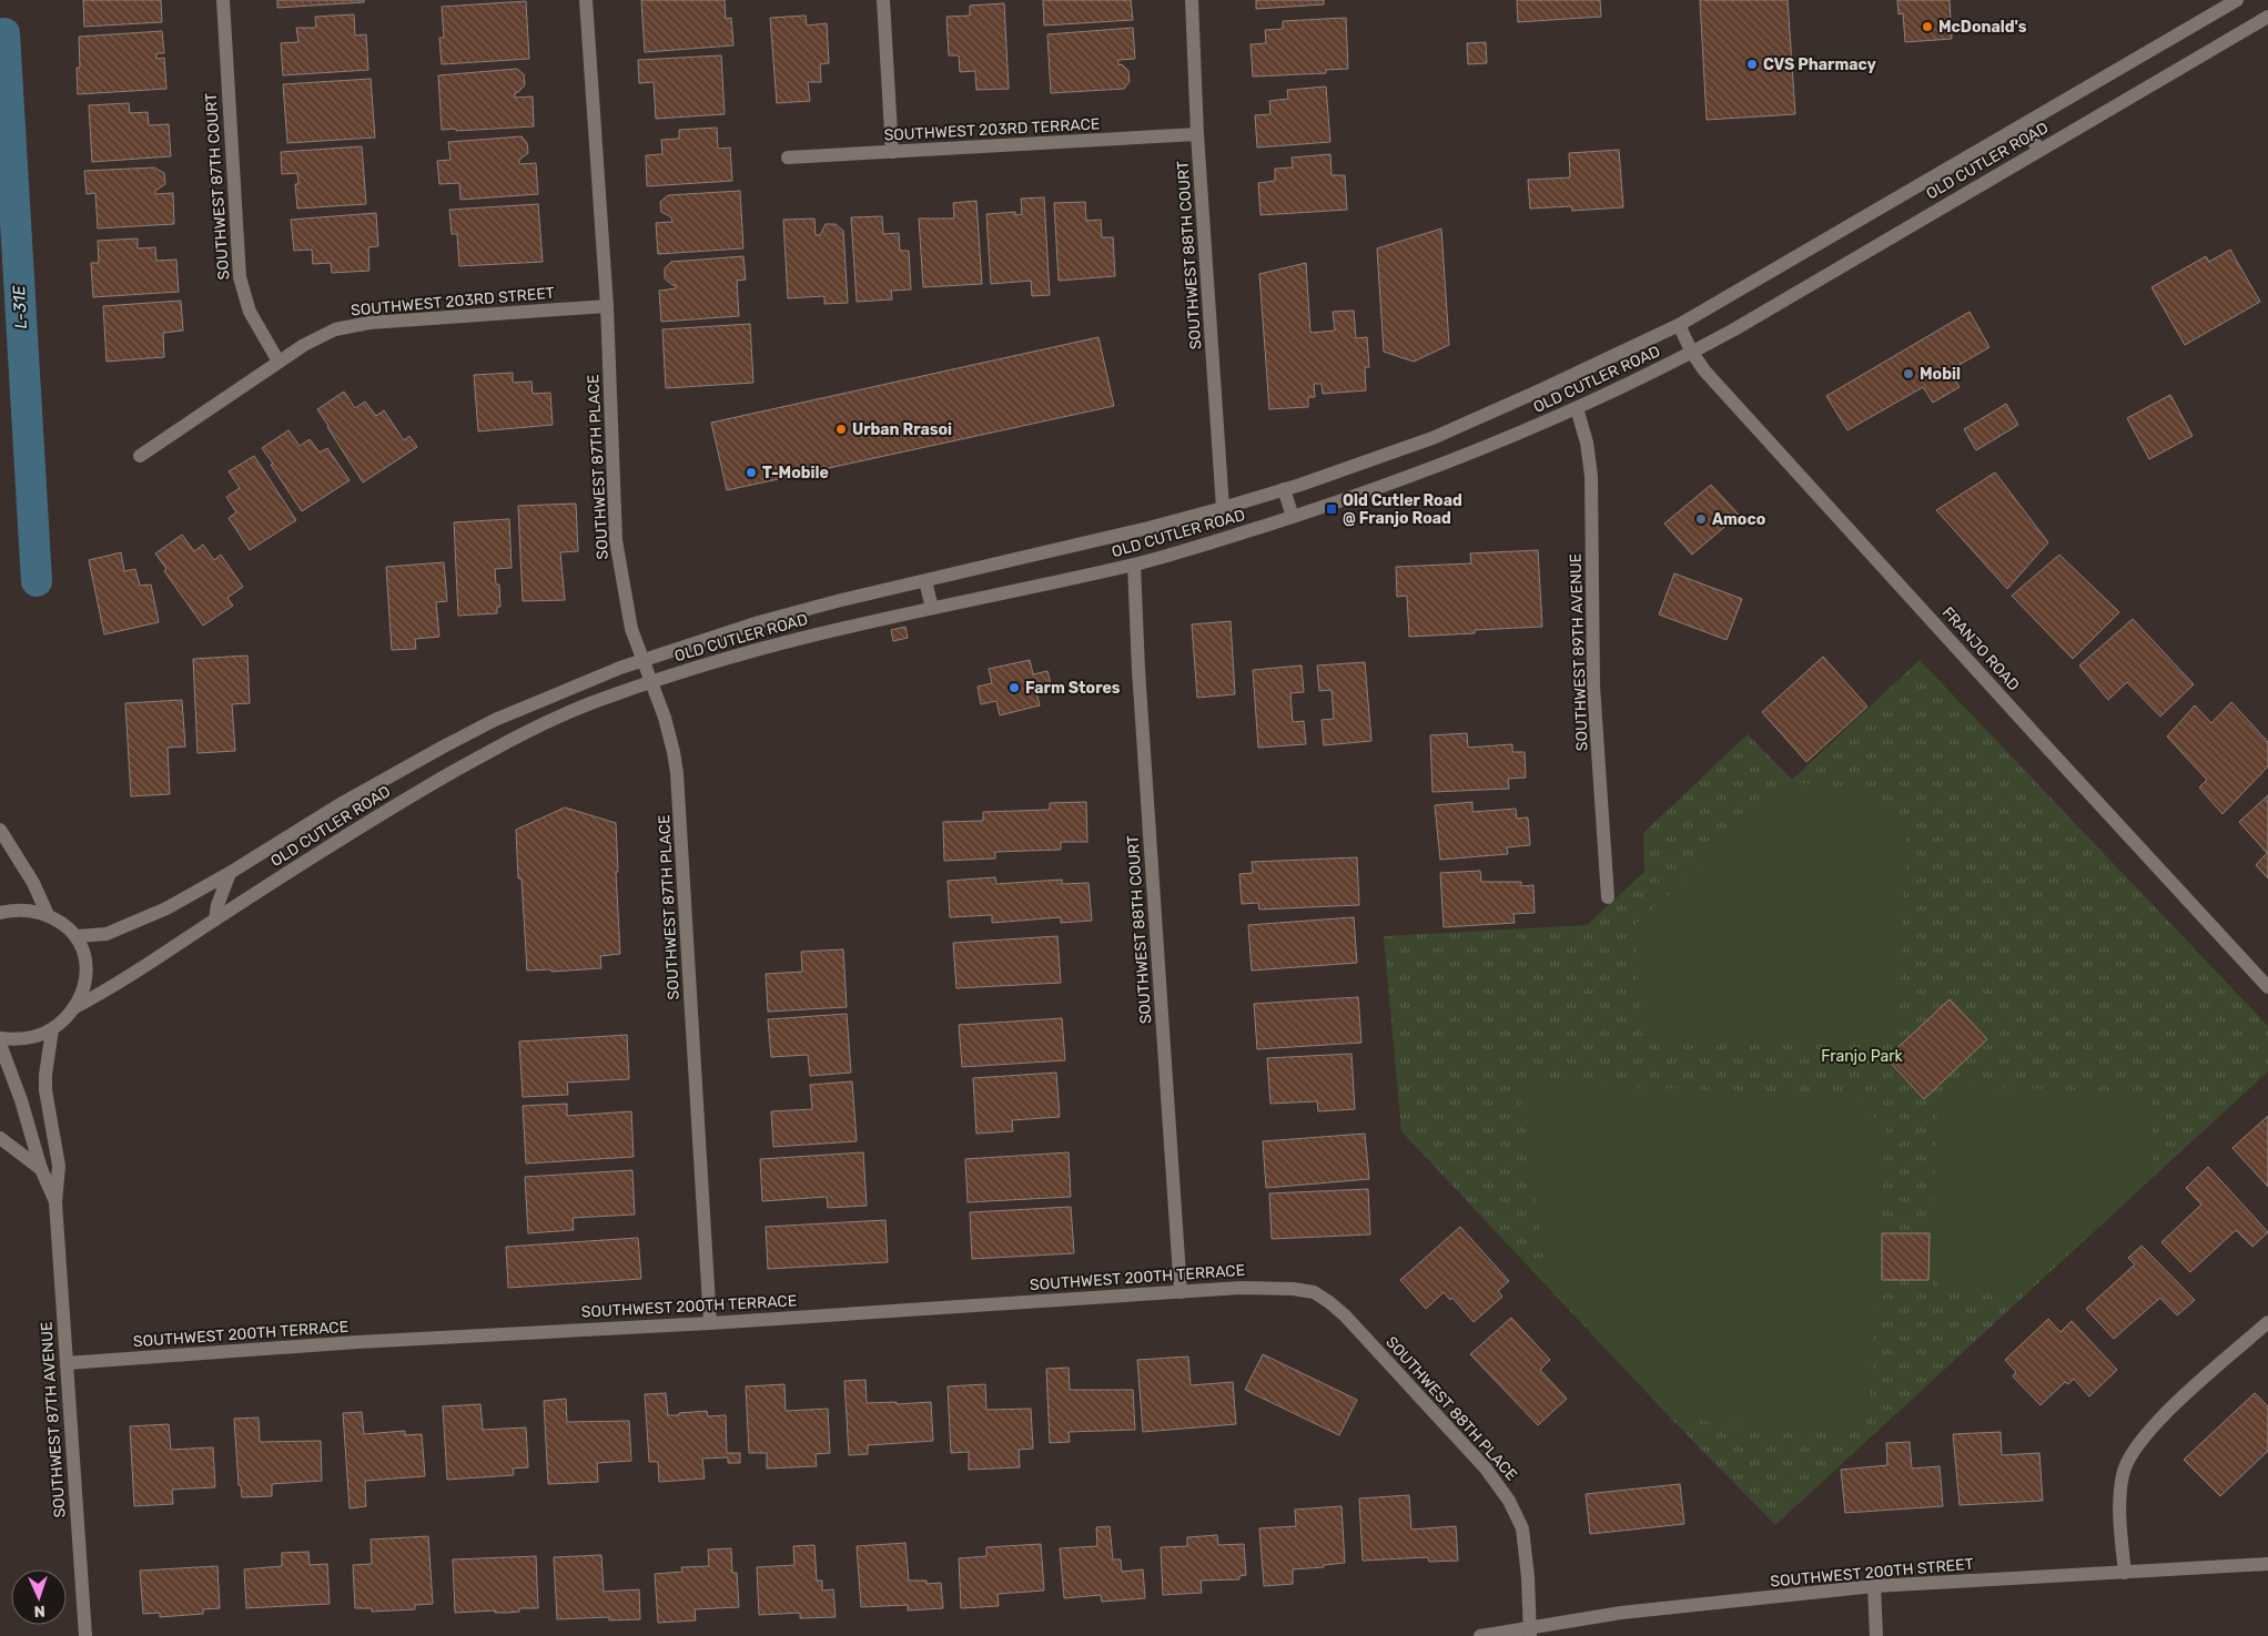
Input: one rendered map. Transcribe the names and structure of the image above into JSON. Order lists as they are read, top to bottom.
{
  "streets": {
    "street": [
      "SOUTHWEST 203RD TERRACE",
      "OLD CUTLER ROAD",
      "SOUTHWEST 87TH COURT",
      "SOUTHWEST 88TH COURT",
      "SOUTHWEST 203RD STREET",
      "SOUTHWEST 87TH PLACE",
      "FRANJO ROAD",
      "SOUTHWEST 89TH AVENUE",
      "SOUTHWEST 200TH TERRACE",
      "SOUTHWEST 88TH PLACE",
      "SOUTHWEST 87TH AVENUE",
      "SOUTHWEST 200TH STREET"
    ]
  },
  "crossings": [
    ["SOUTHWEST 203RD TERRACE", "SOUTHWEST 88TH COURT"],
    ["OLD CUTLER ROAD", "SOUTHWEST 88TH COURT"],
    ["OLD CUTLER ROAD", "SOUTHWEST 87TH PLACE"],
    ["OLD CUTLER ROAD", "FRANJO ROAD"],
    ["OLD CUTLER ROAD", "SOUTHWEST 89TH AVENUE"],
    ["SOUTHWEST 87TH COURT", "SOUTHWEST 203RD STREET"],
    ["SOUTHWEST 88TH COURT", "SOUTHWEST 200TH TERRACE"],
    ["SOUTHWEST 203RD STREET", "SOUTHWEST 87TH PLACE"],
    ["SOUTHWEST 87TH PLACE", "SOUTHWEST 200TH TERRACE"],
    ["SOUTHWEST 200TH TERRACE", "SOUTHWEST 88TH PLACE"],
    ["SOUTHWEST 200TH TERRACE", "SOUTHWEST 87TH AVENUE"],
    ["SOUTHWEST 88TH PLACE", "SOUTHWEST 200TH STREET"]
  ],
  "water": ["L-31E"],
  "parks": ["Franjo Park"],
  "places": {
    "other": [
      "McDonald's",
      "CVS Pharmacy",
      "Mobil",
      "Urban Rrasoi",
      "T-Mobile",
      "Amoco",
      "Farm Stores"
    ],
    "transit": ["Old Cutler Road @ Franjo Road"]
  },
  "north": "bottom"
}
